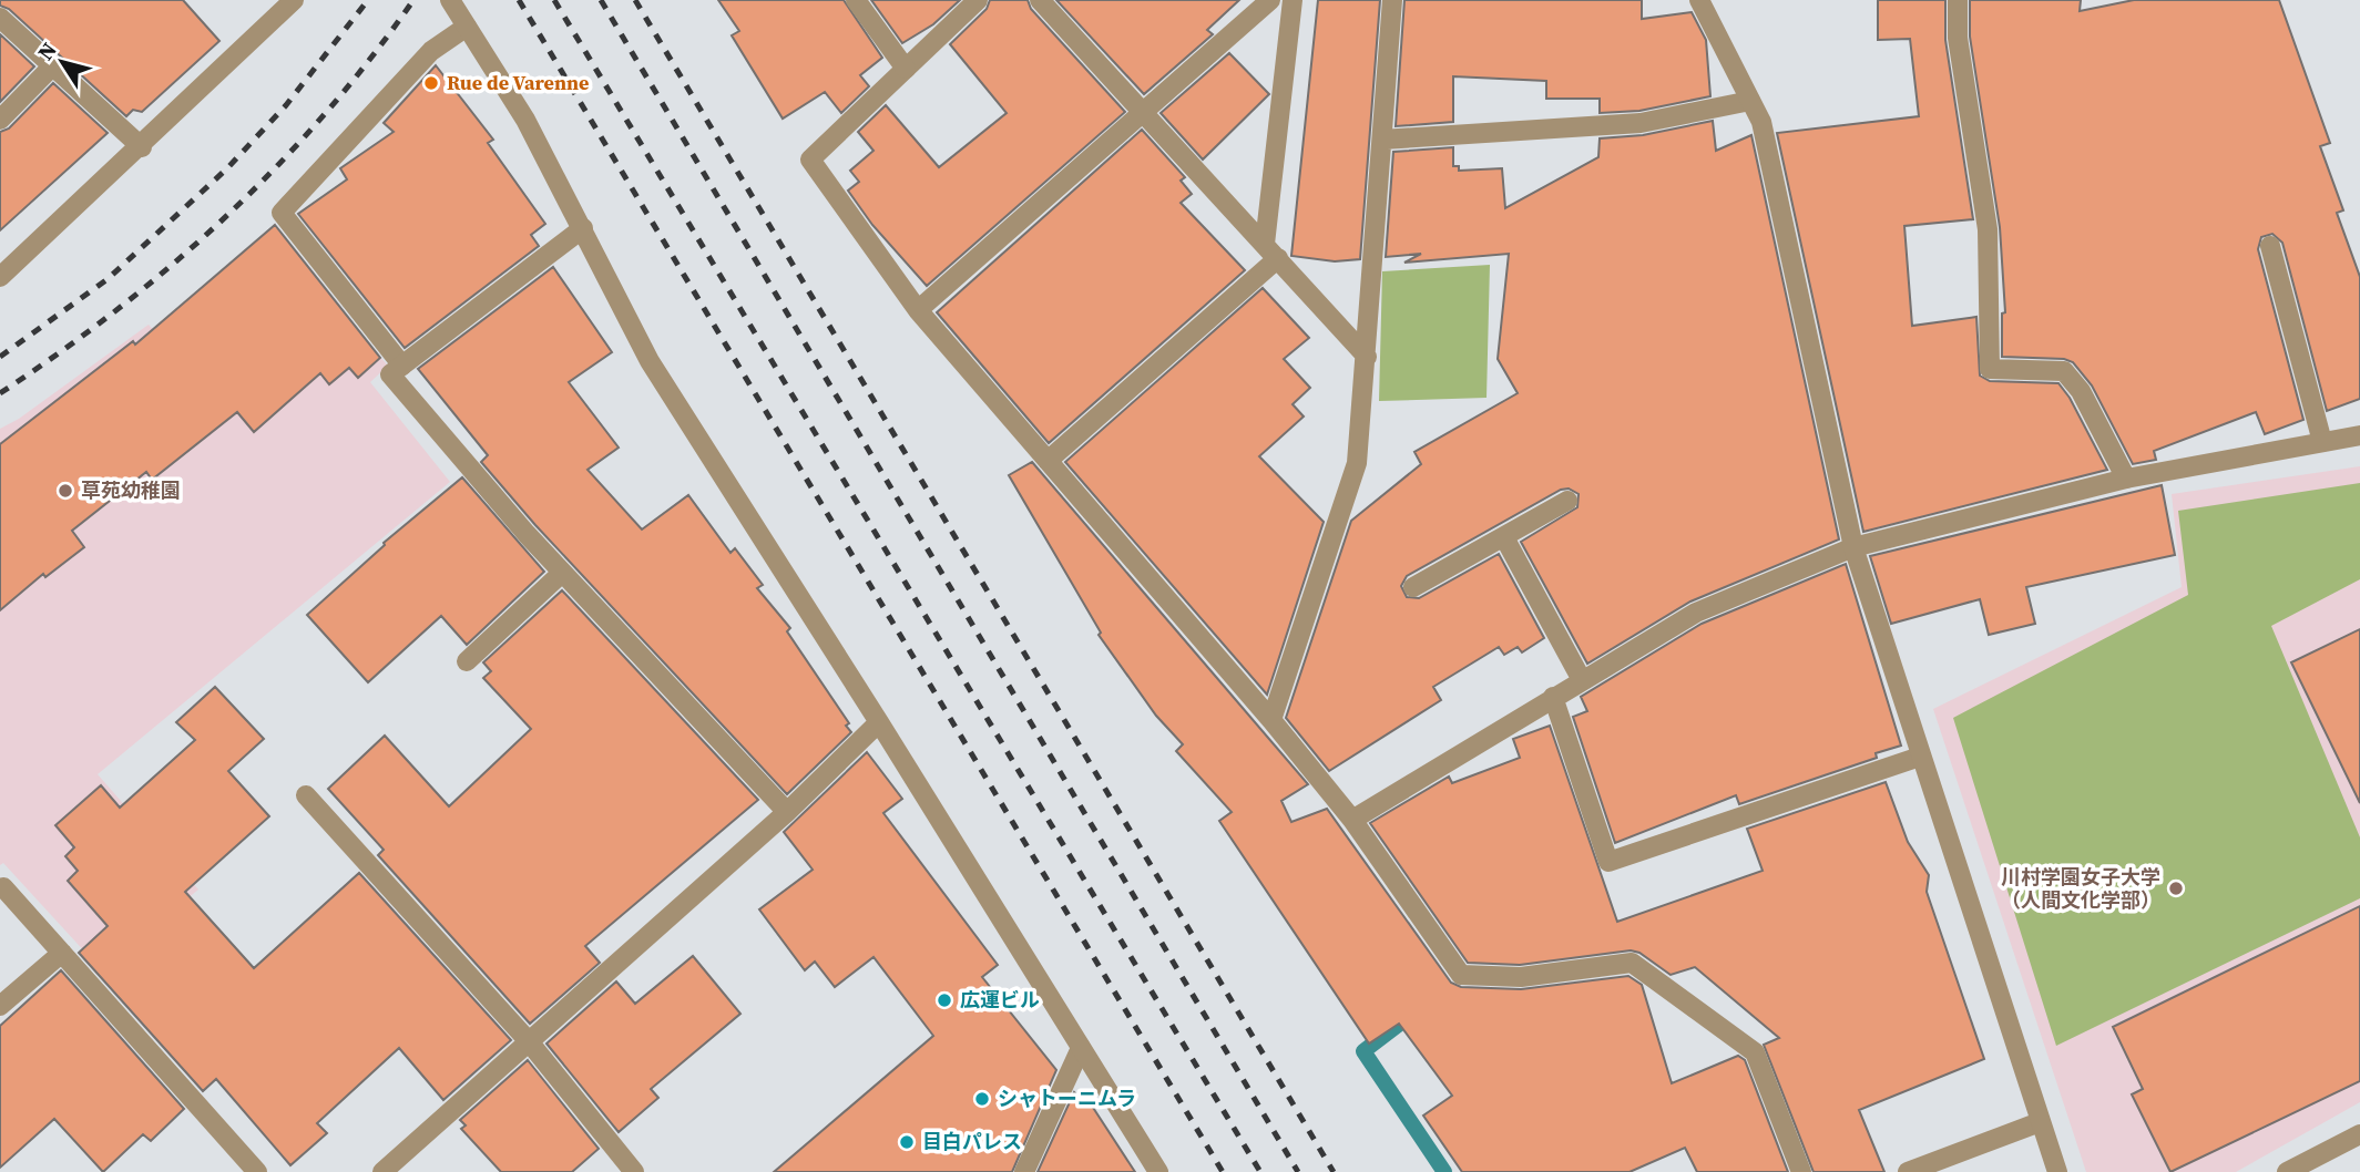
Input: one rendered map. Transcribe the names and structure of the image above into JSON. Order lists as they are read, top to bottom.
{
  "places": [
    "Rue de Varenne",
    "草苑幼稚園",
    "川村学園女子大学 （人間文化学部）",
    "広運ビル",
    "シャトーニムラ",
    "目白パレス"
  ],
  "north": "top left"
}
